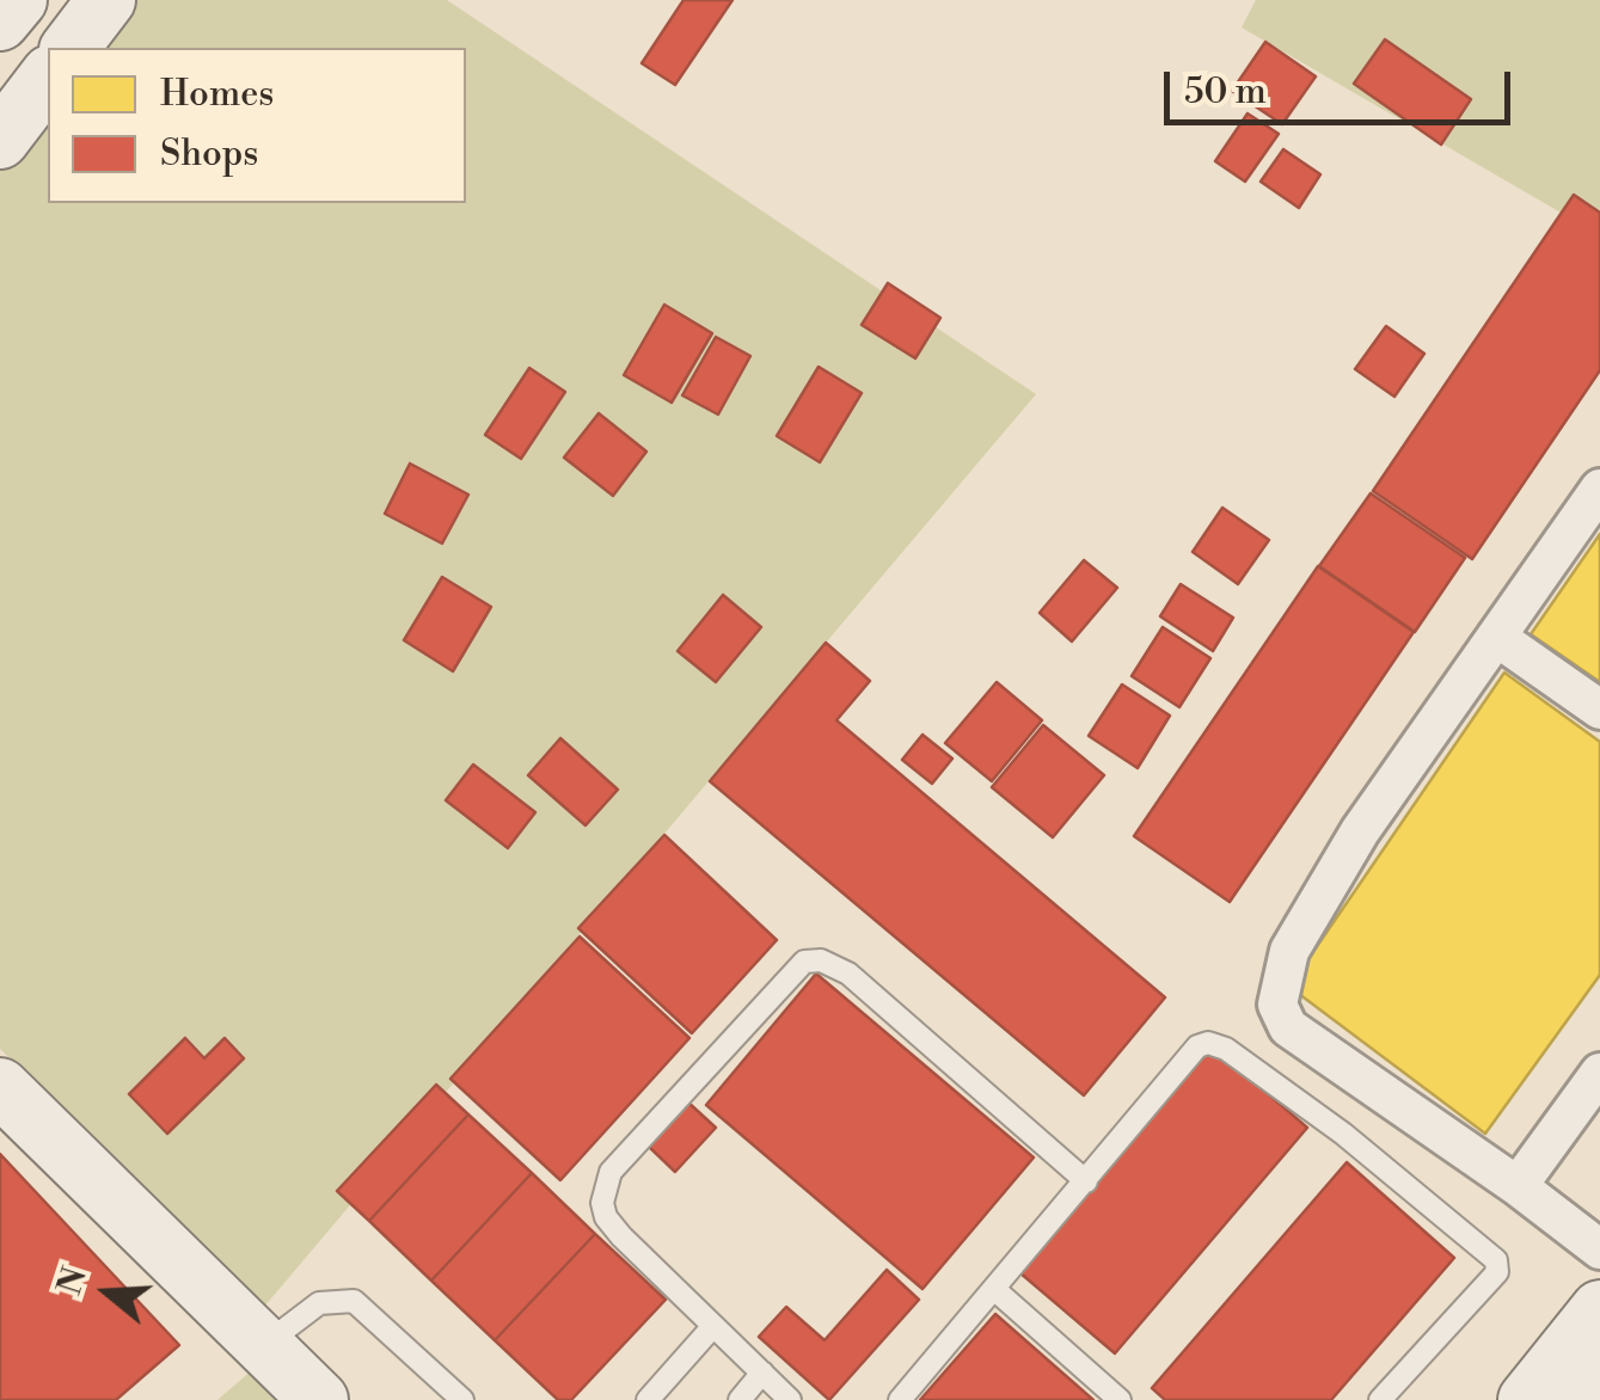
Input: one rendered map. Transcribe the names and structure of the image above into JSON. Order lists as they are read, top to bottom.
{
  "legend": ["Homes", "Shops"],
  "scale_bar": "50 m",
  "north": "left"
}
